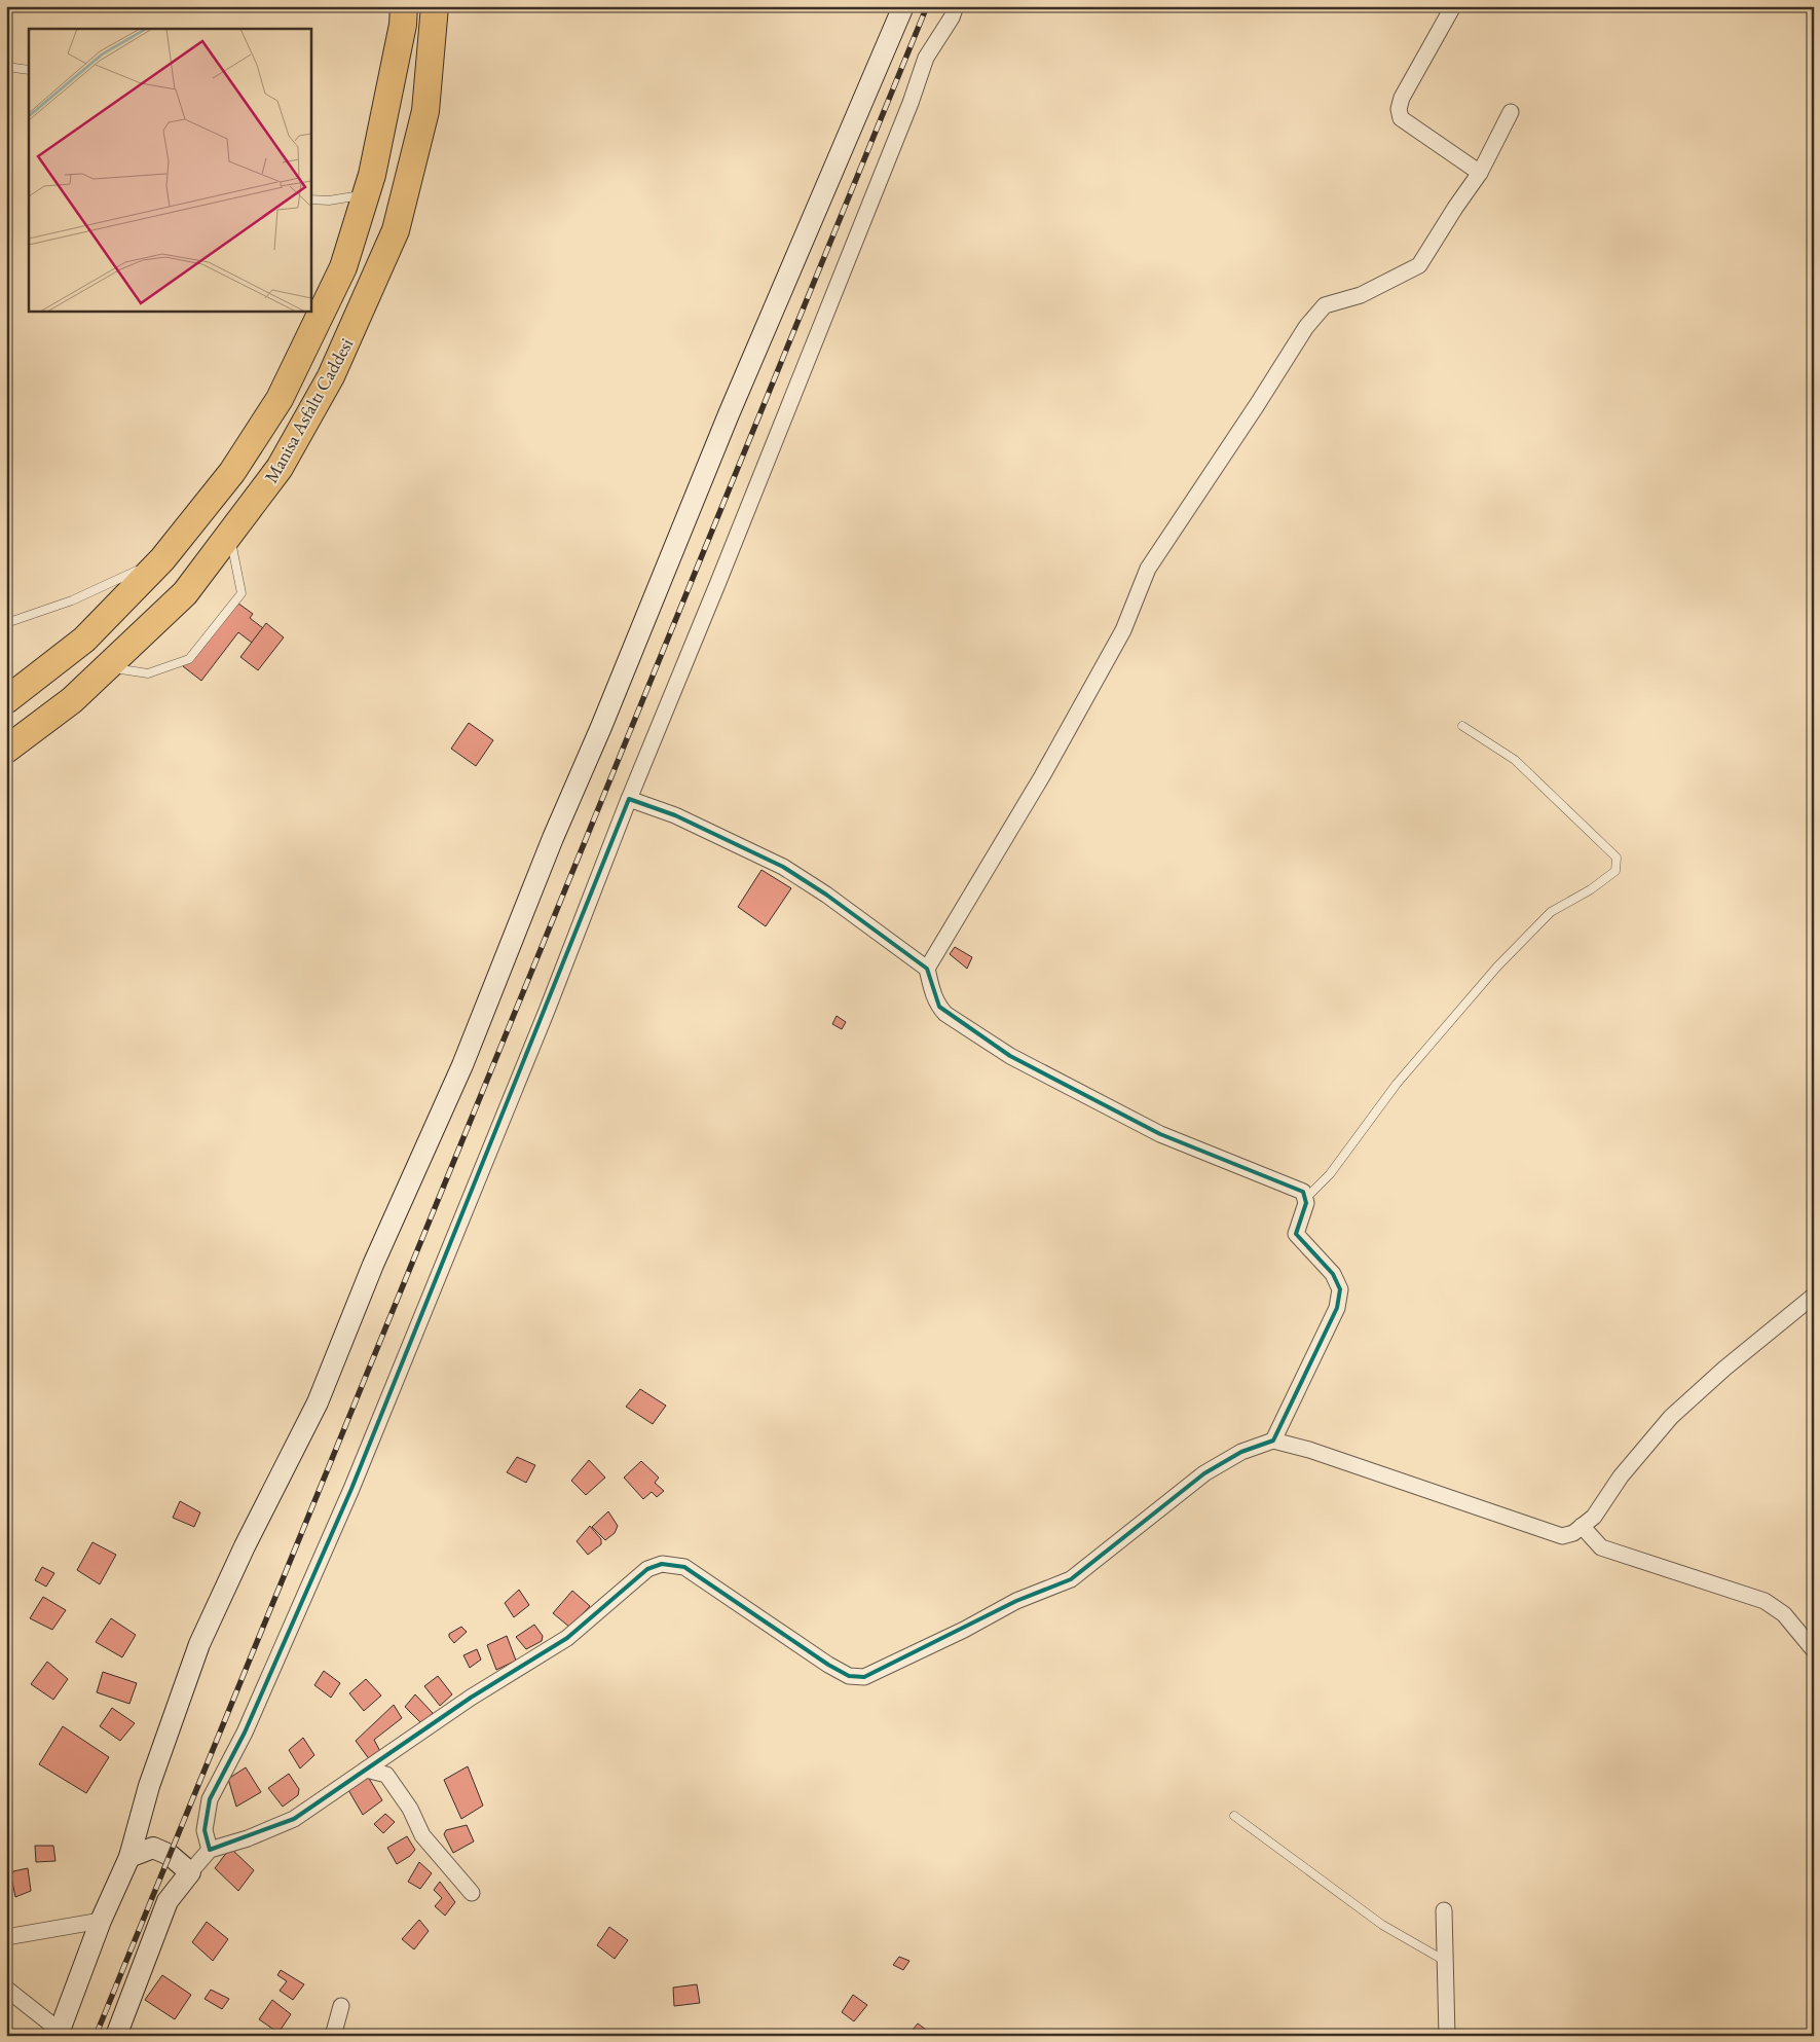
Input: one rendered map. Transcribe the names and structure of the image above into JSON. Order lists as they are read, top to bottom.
{
  "streets": {
    "highway": ["Manisa Asfaltı Caddesi"]
  }
}
